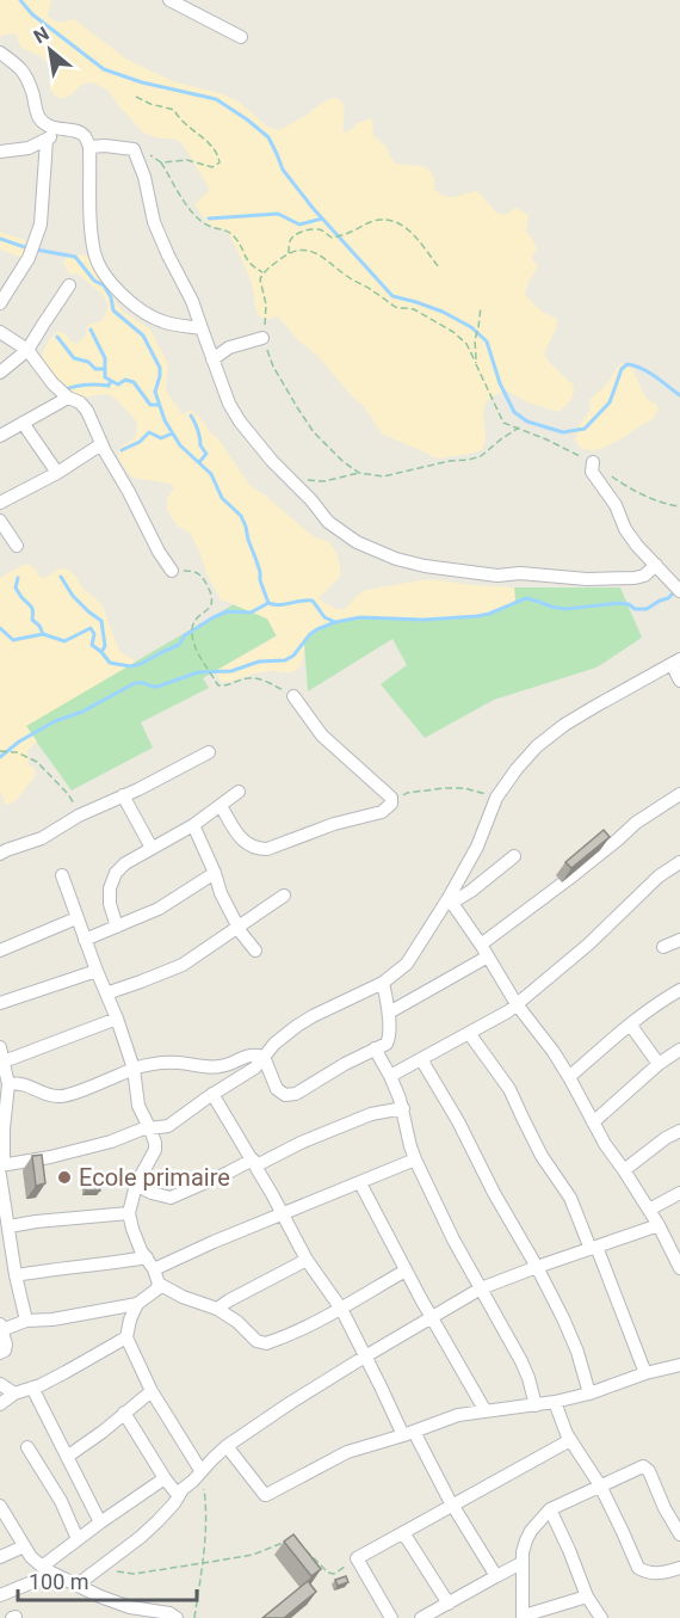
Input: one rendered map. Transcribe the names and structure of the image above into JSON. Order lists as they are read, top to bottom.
{
  "places": ["Ecole primaire"],
  "scale_bar": "100 m",
  "north": "top left"
}
